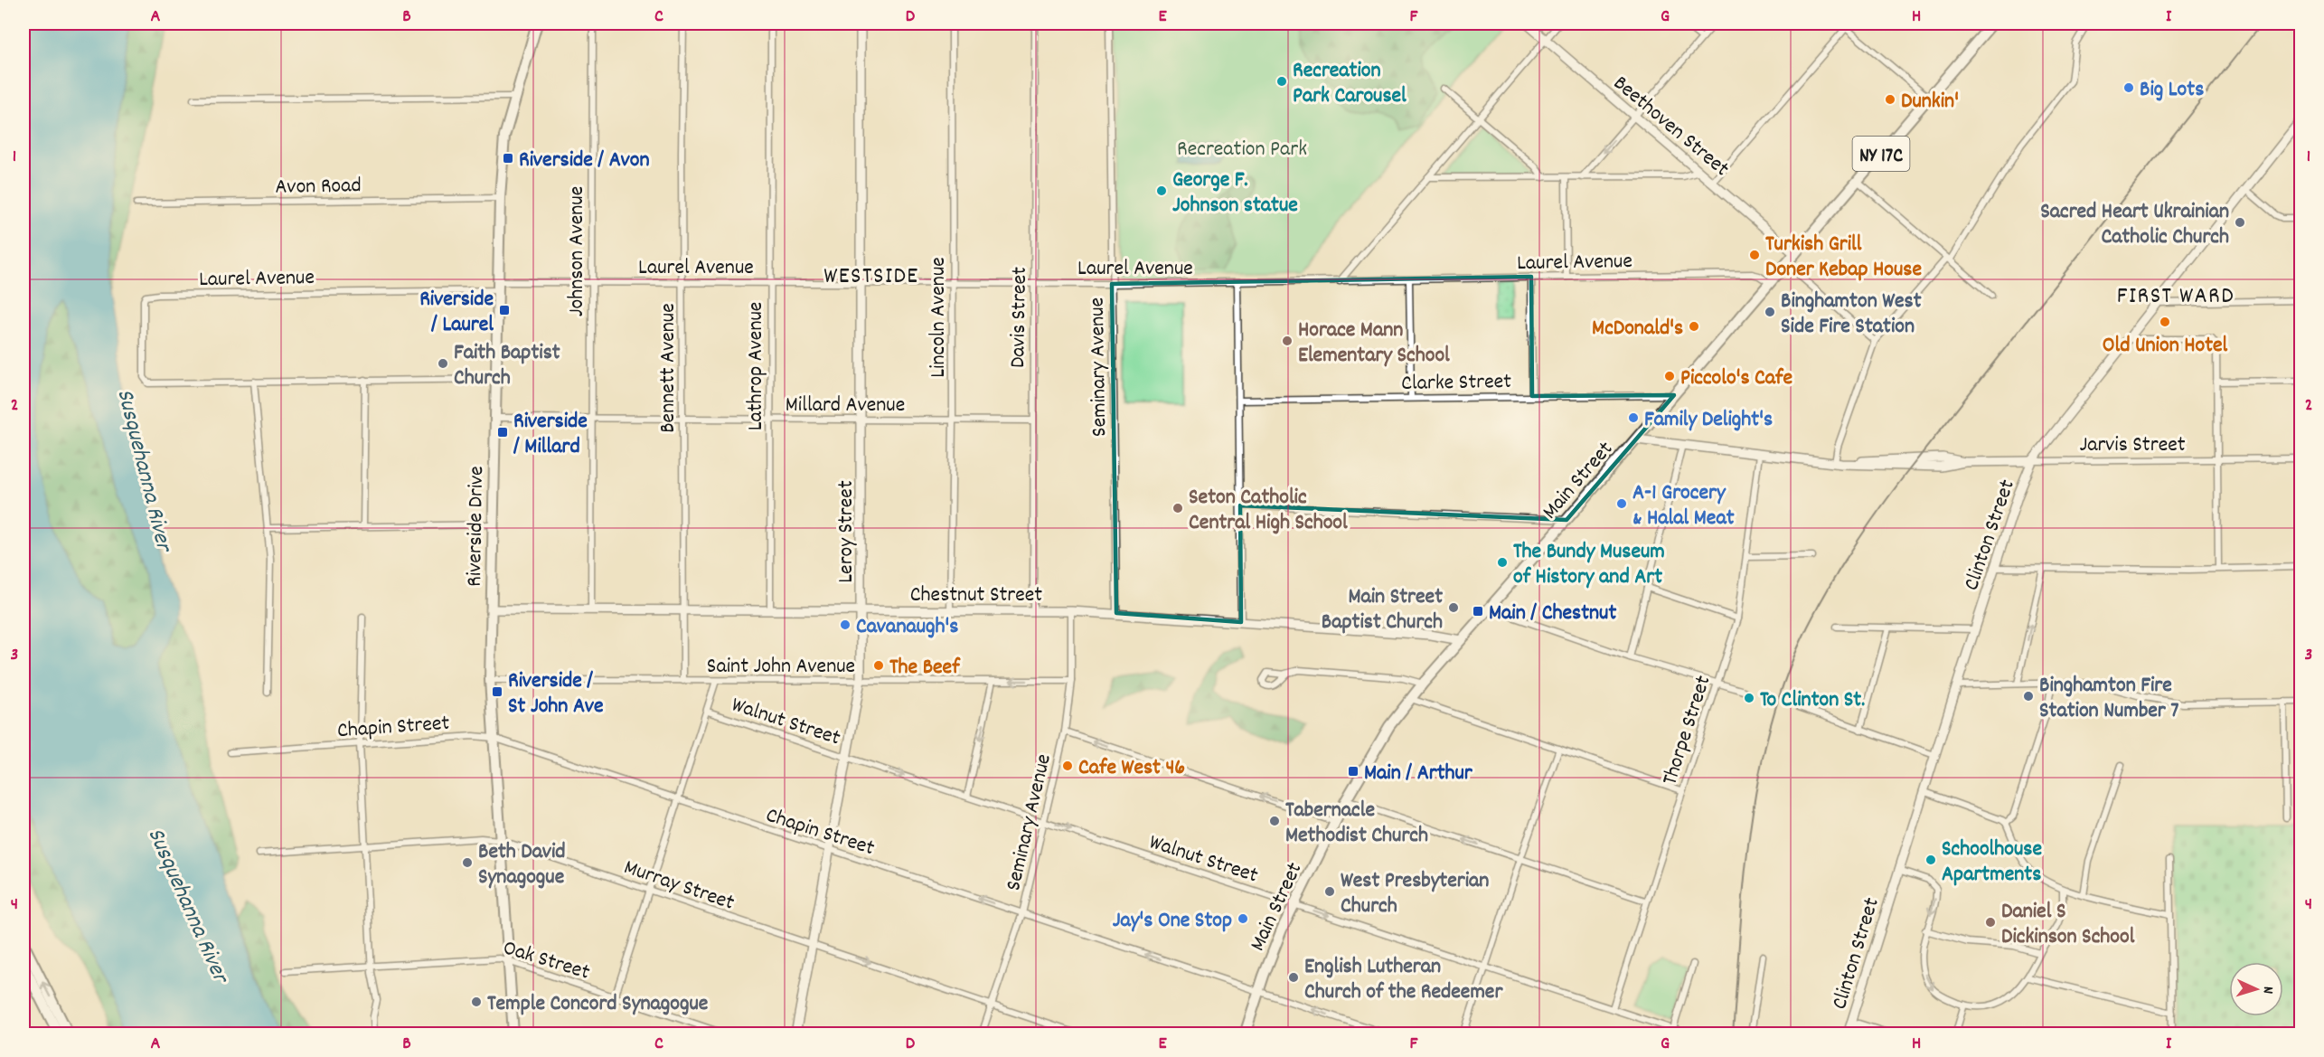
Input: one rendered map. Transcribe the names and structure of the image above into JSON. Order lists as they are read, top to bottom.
{
  "streets": {
    "main road": ["NY 17C", "Main Street", "Riverside Drive"],
    "street": [
      "Beethoven Street",
      "Avon Road",
      "Johnson Avenue",
      "Laurel Avenue",
      "Lincoln Avenue",
      "Davis Street",
      "Lathrop Avenue",
      "Seminary Avenue",
      "Bennett Avenue",
      "Clarke Street",
      "Millard Avenue",
      "Jarvis Street",
      "Leroy Street",
      "Clinton Street",
      "Chestnut Street",
      "Saint John Avenue",
      "Walnut Street",
      "Chapin Street",
      "Thorpe Street",
      "Murray Street",
      "Oak Street"
    ]
  },
  "crossings": [
    ["Beethoven Street", "Main Street"],
    ["Avon Road", "Riverside Drive"],
    ["Johnson Avenue", "Laurel Avenue"],
    ["Johnson Avenue", "Millard Avenue"],
    ["Johnson Avenue", "Chestnut Street"],
    ["Laurel Avenue", "Lincoln Avenue"],
    ["Laurel Avenue", "Davis Street"],
    ["Laurel Avenue", "Lathrop Avenue"],
    ["Laurel Avenue", "Seminary Avenue"],
    ["Laurel Avenue", "Bennett Avenue"],
    ["Laurel Avenue", "Main Street"],
    ["Laurel Avenue", "Riverside Drive"],
    ["Laurel Avenue", "Leroy Street"],
    ["Lincoln Avenue", "Millard Avenue"],
    ["Lincoln Avenue", "Chestnut Street"],
    ["Davis Street", "Millard Avenue"],
    ["Davis Street", "Chestnut Street"],
    ["Lathrop Avenue", "Millard Avenue"],
    ["Lathrop Avenue", "Chestnut Street"],
    ["Seminary Avenue", "Chestnut Street"],
    ["Seminary Avenue", "Saint John Avenue"],
    ["Seminary Avenue", "Walnut Street"],
    ["Seminary Avenue", "Chapin Street"],
    ["Seminary Avenue", "Murray Street"],
    ["Bennett Avenue", "Millard Avenue"],
    ["Bennett Avenue", "Chestnut Street"],
    ["Bennett Avenue", "Saint John Avenue"],
    ["Clarke Street", "Main Street"],
    ["Millard Avenue", "Riverside Drive"],
    ["Millard Avenue", "Leroy Street"],
    ["Jarvis Street", "Main Street"],
    ["Jarvis Street", "Clinton Street"],
    ["Jarvis Street", "Thorpe Street"],
    ["Main Street", "Chestnut Street"],
    ["Main Street", "Walnut Street"],
    ["Main Street", "Chapin Street"],
    ["Riverside Drive", "Chestnut Street"],
    ["Riverside Drive", "Saint John Avenue"],
    ["Riverside Drive", "Chapin Street"],
    ["Riverside Drive", "Murray Street"],
    ["Riverside Drive", "Oak Street"],
    ["Leroy Street", "Chestnut Street"],
    ["Leroy Street", "Saint John Avenue"],
    ["Leroy Street", "Walnut Street"],
    ["Leroy Street", "Chapin Street"],
    ["Leroy Street", "Murray Street"],
    ["Walnut Street", "Thorpe Street"]
  ],
  "one_way": ["Walnut Street", "Chapin Street"],
  "districts": ["WESTSIDE", "FIRST WARD"],
  "water": ["Susquehanna River"],
  "parks": ["Recreation Park"],
  "places": {
    "other": [
      "Recreation Park Carousel",
      "Big Lots",
      "Dunkin'",
      "George F. Johnson statue",
      "Sacred Heart Ukrainian Catholic Church",
      "Turkish Grill Doner Kebap House",
      "Binghamton West Side Fire Station",
      "Old Union Hotel",
      "McDonald's",
      "Horace Mann Elementary School",
      "Faith Baptist Church",
      "Piccolo's Cafe",
      "Family Delight's",
      "A-1 Grocery & Halal Meat",
      "Seton Catholic Central High School",
      "The Bundy Museum of History and Art",
      "Main Street Baptist Church",
      "Cavanaugh's",
      "The Beef",
      "Binghamton Fire Station Number 7",
      "To Clinton St.",
      "Cafe West 46",
      "Tabernacle Methodist Church",
      "Schoolhouse Apartments",
      "Beth David Synagogue",
      "West Presbyterian Church",
      "Jay's One Stop",
      "Daniel S Dickinson School",
      "English Lutheran Church of the Redeemer",
      "Temple Concord Synagogue"
    ],
    "transit": [
      "Riverside / Avon",
      "Riverside / Laurel",
      "Riverside / Millard",
      "Main / Chestnut",
      "Riverside / St John Ave",
      "Main / Arthur"
    ]
  },
  "north": "right",
  "grid": {
    "columns": [
      "A",
      "B",
      "C",
      "D",
      "E",
      "F",
      "G",
      "H",
      "I"
    ],
    "rows": [
      "1",
      "2",
      "3",
      "4"
    ]
  }
}
